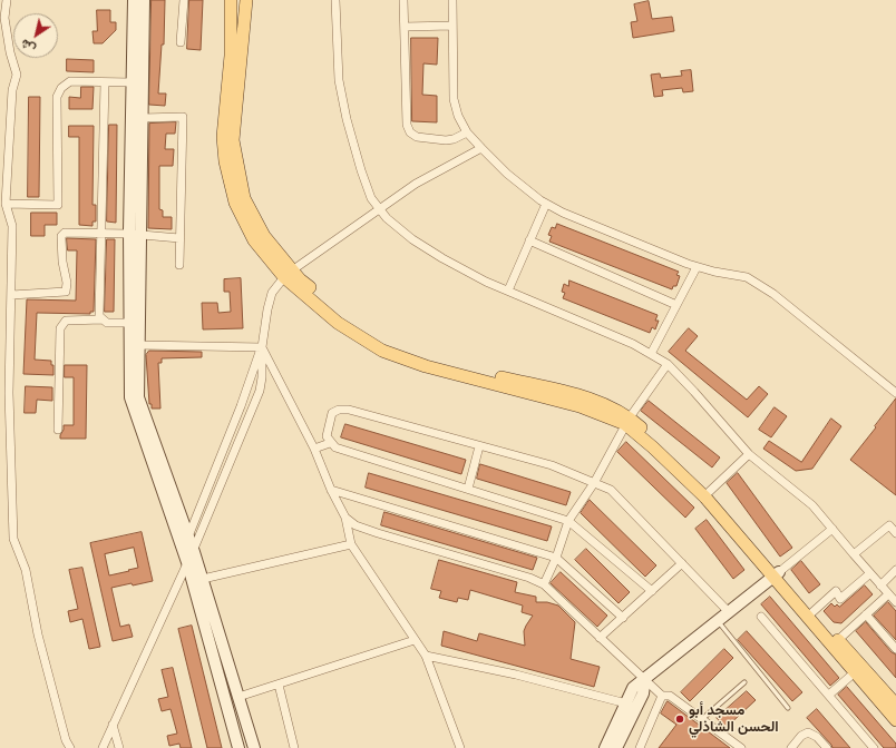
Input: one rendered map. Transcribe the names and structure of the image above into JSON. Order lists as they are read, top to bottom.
{
  "places": ["مسجد أبو الحسن الشاذلي"],
  "north": "bottom left"
}
